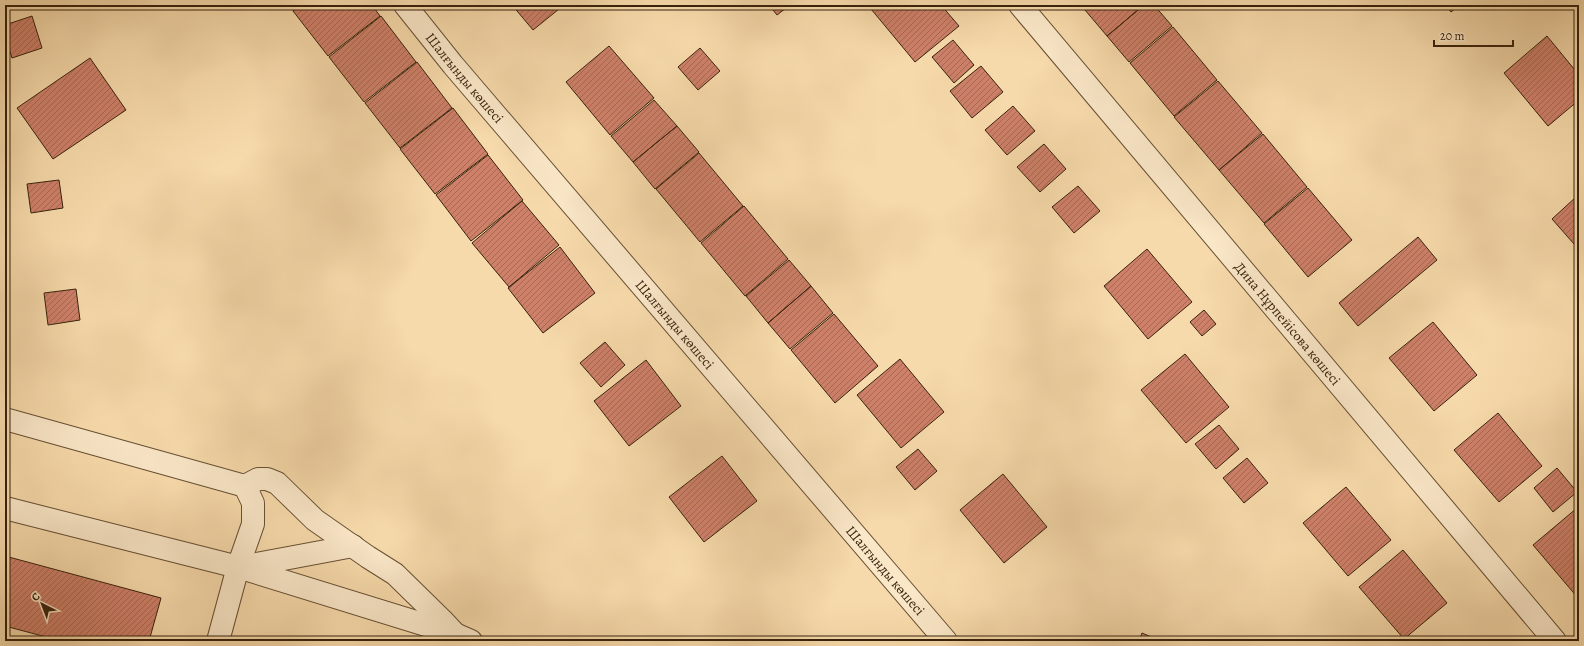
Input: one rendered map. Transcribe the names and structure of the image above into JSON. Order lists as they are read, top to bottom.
{
  "streets": {
    "street": ["Шалғынды көшесі", "Дина Нұрпейісова көшесі"]
  },
  "scale_bar": "20 m",
  "north": "top left"
}
